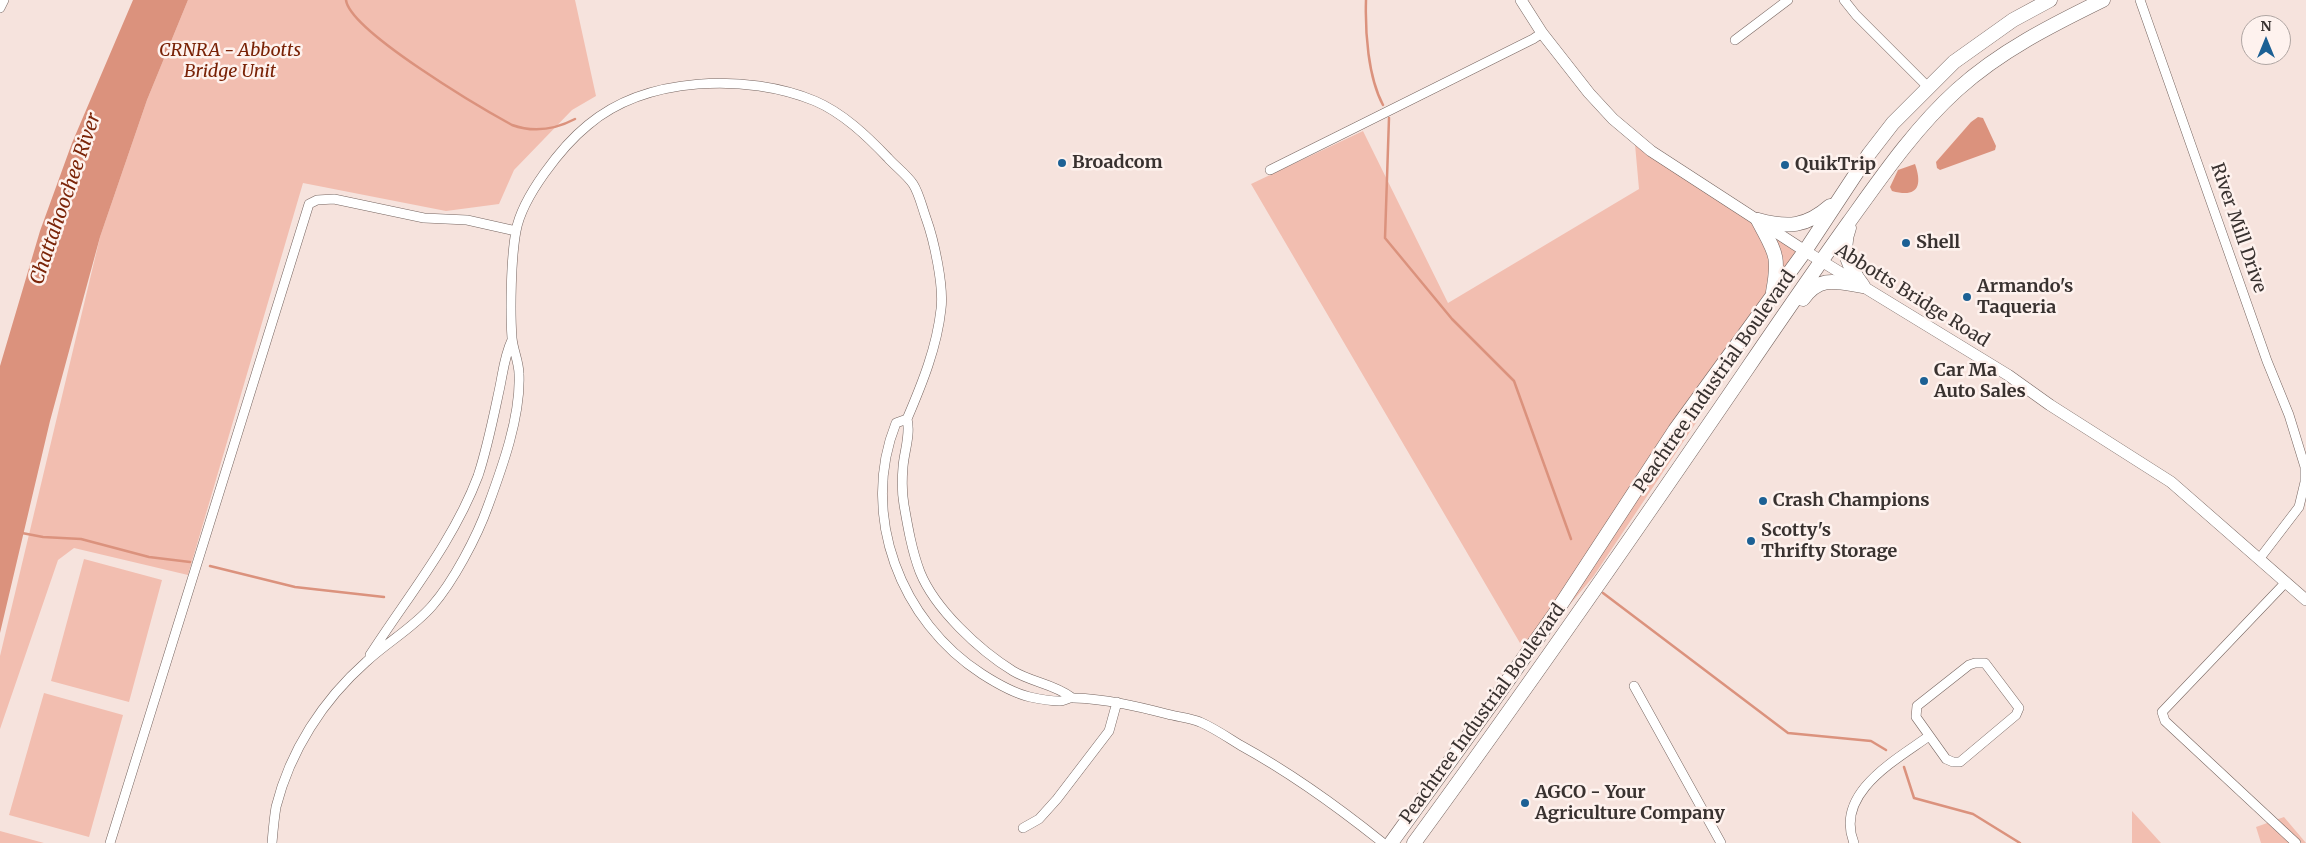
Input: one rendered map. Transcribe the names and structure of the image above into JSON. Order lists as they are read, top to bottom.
{
  "streets": {
    "highway": ["Peachtree Industrial Boulevard"],
    "main road": ["Abbotts Bridge Road"],
    "street": ["River Mill Drive"]
  },
  "crossings": [
    ["Abbotts Bridge Road", "Peachtree Industrial Boulevard"]
  ],
  "water": ["Chattahoochee River"],
  "parks": ["CRNRA - Abbotts Bridge Unit"],
  "places": [
    "Broadcom",
    "QuikTrip",
    "Shell",
    "Armando's Taqueria",
    "Car Ma Auto Sales",
    "Crash Champions",
    "Scotty's Thrifty Storage",
    "AGCO - Your Agriculture Company"
  ],
  "north": "top"
}
